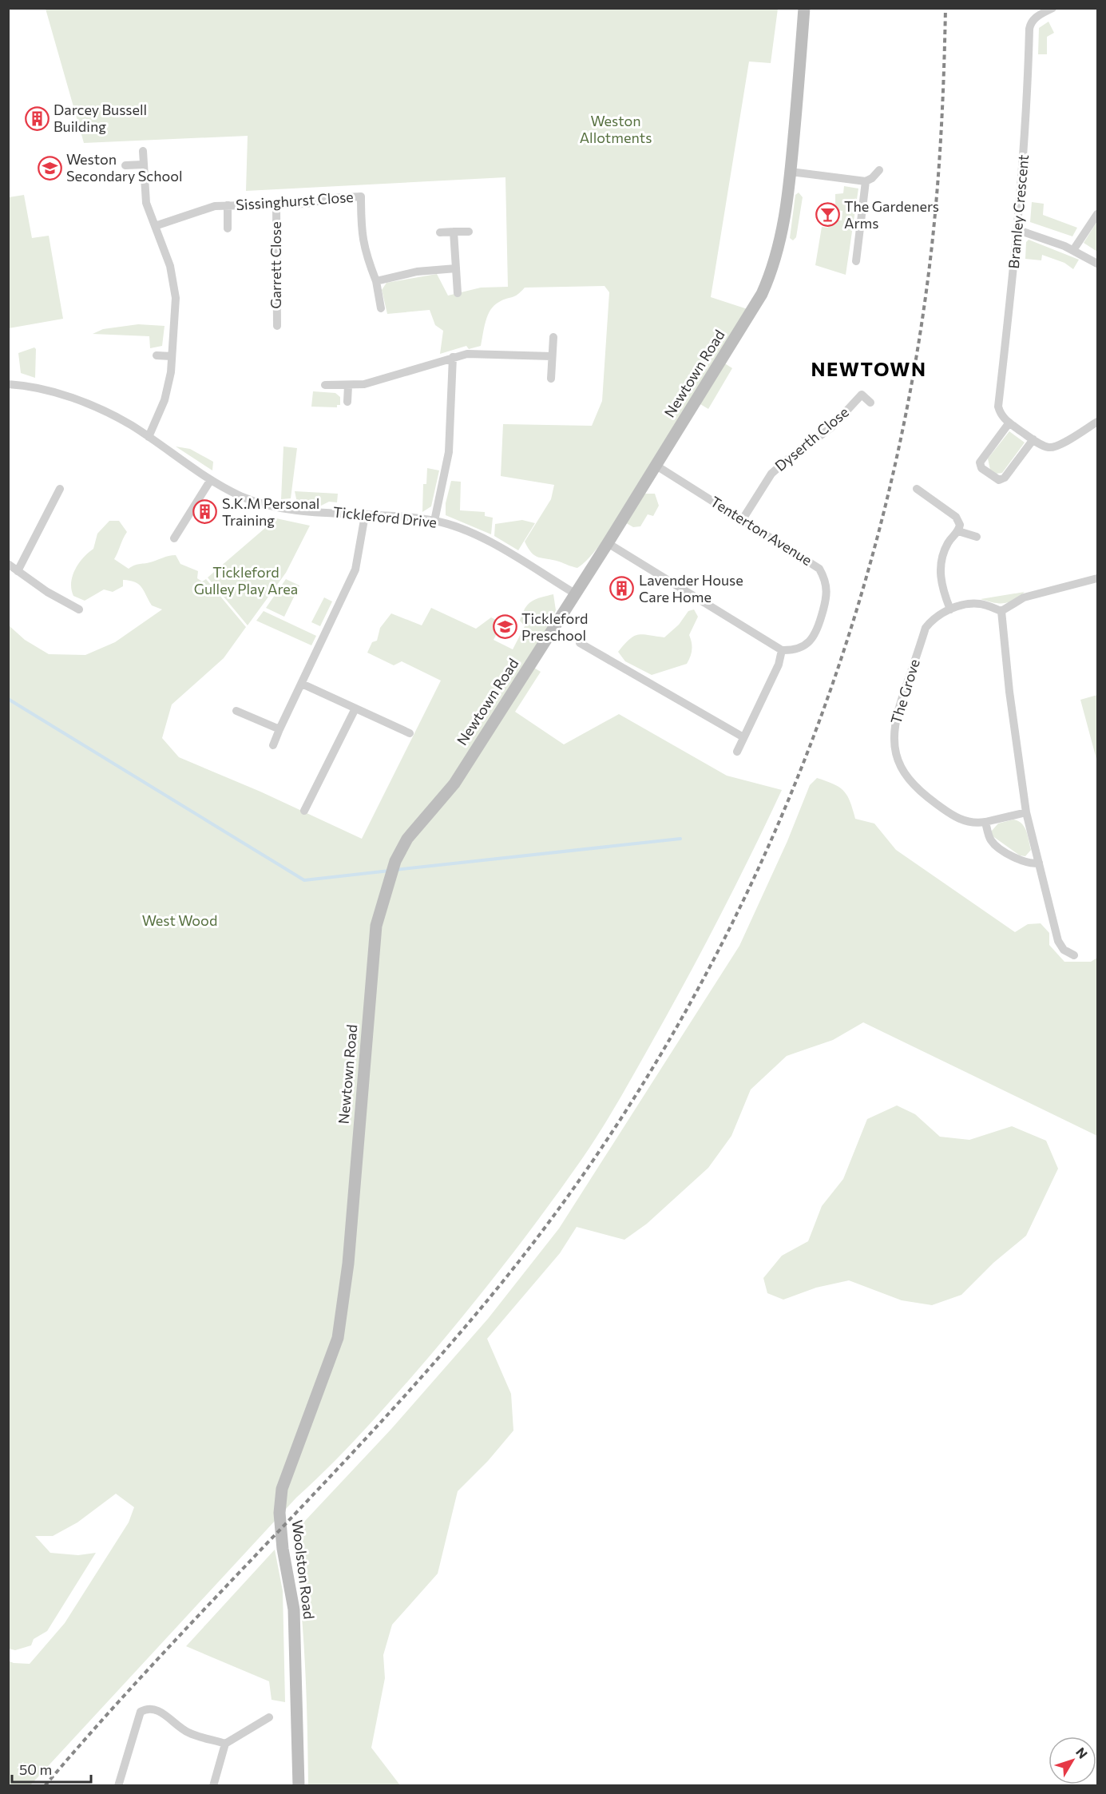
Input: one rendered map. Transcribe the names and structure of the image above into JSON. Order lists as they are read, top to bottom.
{
  "streets": {
    "street": [
      "Sissinghurst Close",
      "Bramley Crescent",
      "Garrett Close",
      "Newtown Road",
      "Dyserth Close",
      "Tickleford Drive",
      "Tenterton Avenue",
      "The Grove",
      "Woolston Road"
    ]
  },
  "crossings": [
    ["Sissinghurst Close", "Garrett Close"],
    ["Newtown Road", "Tickleford Drive"],
    ["Newtown Road", "Tenterton Avenue"],
    ["Newtown Road", "Woolston Road"],
    ["Dyserth Close", "Tenterton Avenue"]
  ],
  "districts": ["NEWTOWN"],
  "parks": ["Weston Allotments", "Tickleford Gulley Play Area", "West Wood"],
  "places": {
    "building": ["Darcey Bussell Building", "S.K.M Personal Training", "Lavender House Care Home"],
    "school or university": ["Weston Secondary School", "Tickleford Preschool"],
    "bar": ["The Gardeners Arms"]
  },
  "scale_bar": "50 m",
  "north": "top right"
}
